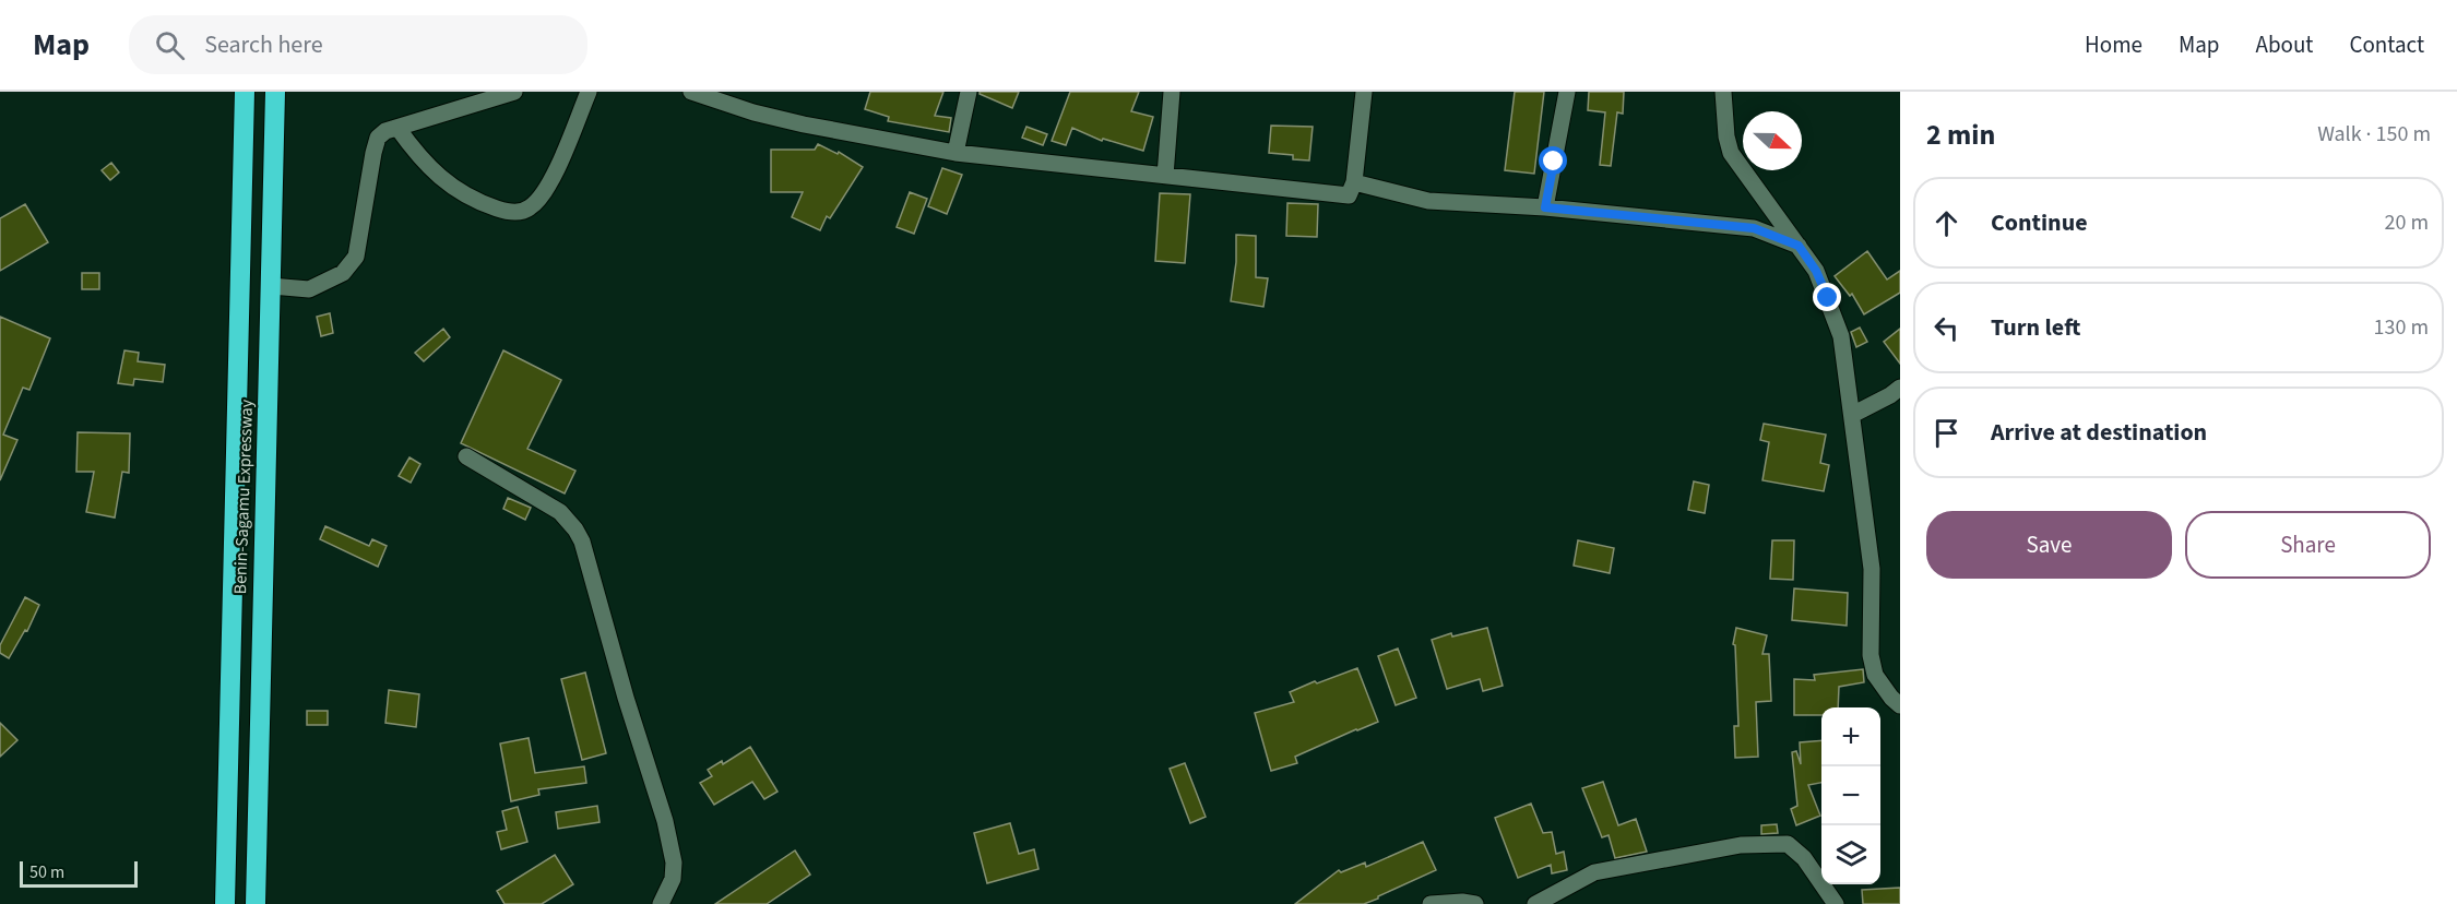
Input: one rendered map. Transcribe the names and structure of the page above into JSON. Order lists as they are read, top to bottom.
{
  "streets": {
    "highway": ["Benin-Sagamu Expressway"]
  },
  "scale_bar": "50 m",
  "north": "right",
  "page": {
    "header": "Map",
    "search": "Search here",
    "nav": [
      "Home",
      "Map",
      "About",
      "Contact"
    ],
    "heading": ["2 min", "Walk · 150 m"],
    "list": [
      ["Continue", "20 m"],
      ["Turn left", "130 m"],
      "Arrive at destination"
    ],
    "buttons": ["Save", "Share"],
    "map_buttons": ["+", "−"],
    "scale": "50 m"
  }
}
